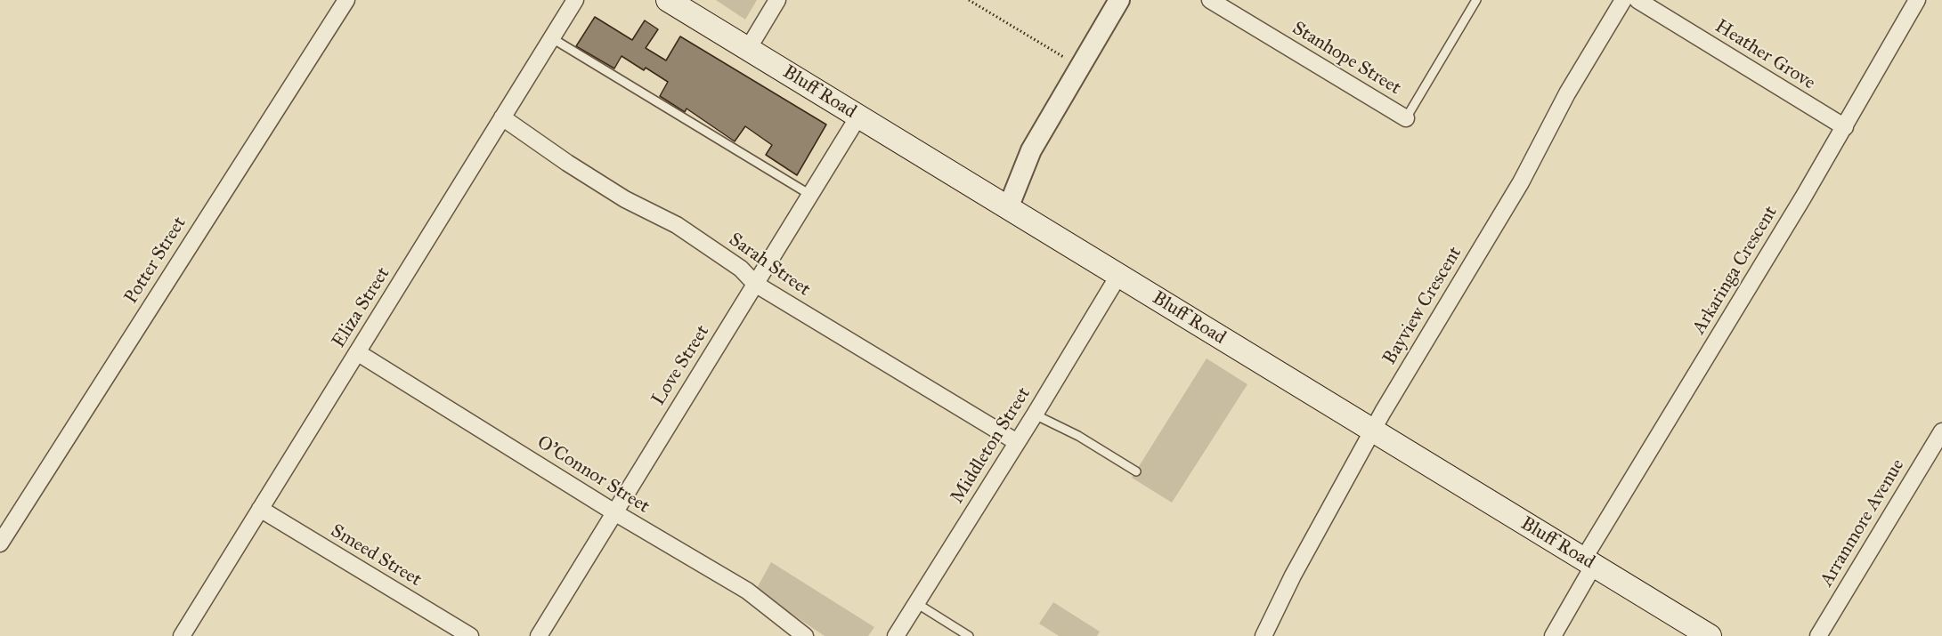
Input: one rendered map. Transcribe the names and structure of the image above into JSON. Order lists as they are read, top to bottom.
{
  "streets": {
    "main road": ["Bluff Road"],
    "street": [
      "Heather Grove",
      "Stanhope Street",
      "Potter Street",
      "Sarah Street",
      "Arkaringa Crescent",
      "Bayview Crescent",
      "Eliza Street",
      "Love Street",
      "Middleton Street",
      "O'Connor Street",
      "Arranmore Avenue",
      "Smeed Street"
    ]
  },
  "crossings": [
    ["Heather Grove", "Arkaringa Crescent"],
    ["Bluff Road", "Arkaringa Crescent"],
    ["Bluff Road", "Bayview Crescent"],
    ["Bluff Road", "Love Street"],
    ["Bluff Road", "Middleton Street"],
    ["Sarah Street", "Eliza Street"],
    ["Sarah Street", "Love Street"],
    ["Sarah Street", "Middleton Street"],
    ["Eliza Street", "O'Connor Street"],
    ["Eliza Street", "Smeed Street"],
    ["Love Street", "O'Connor Street"]
  ]
}
